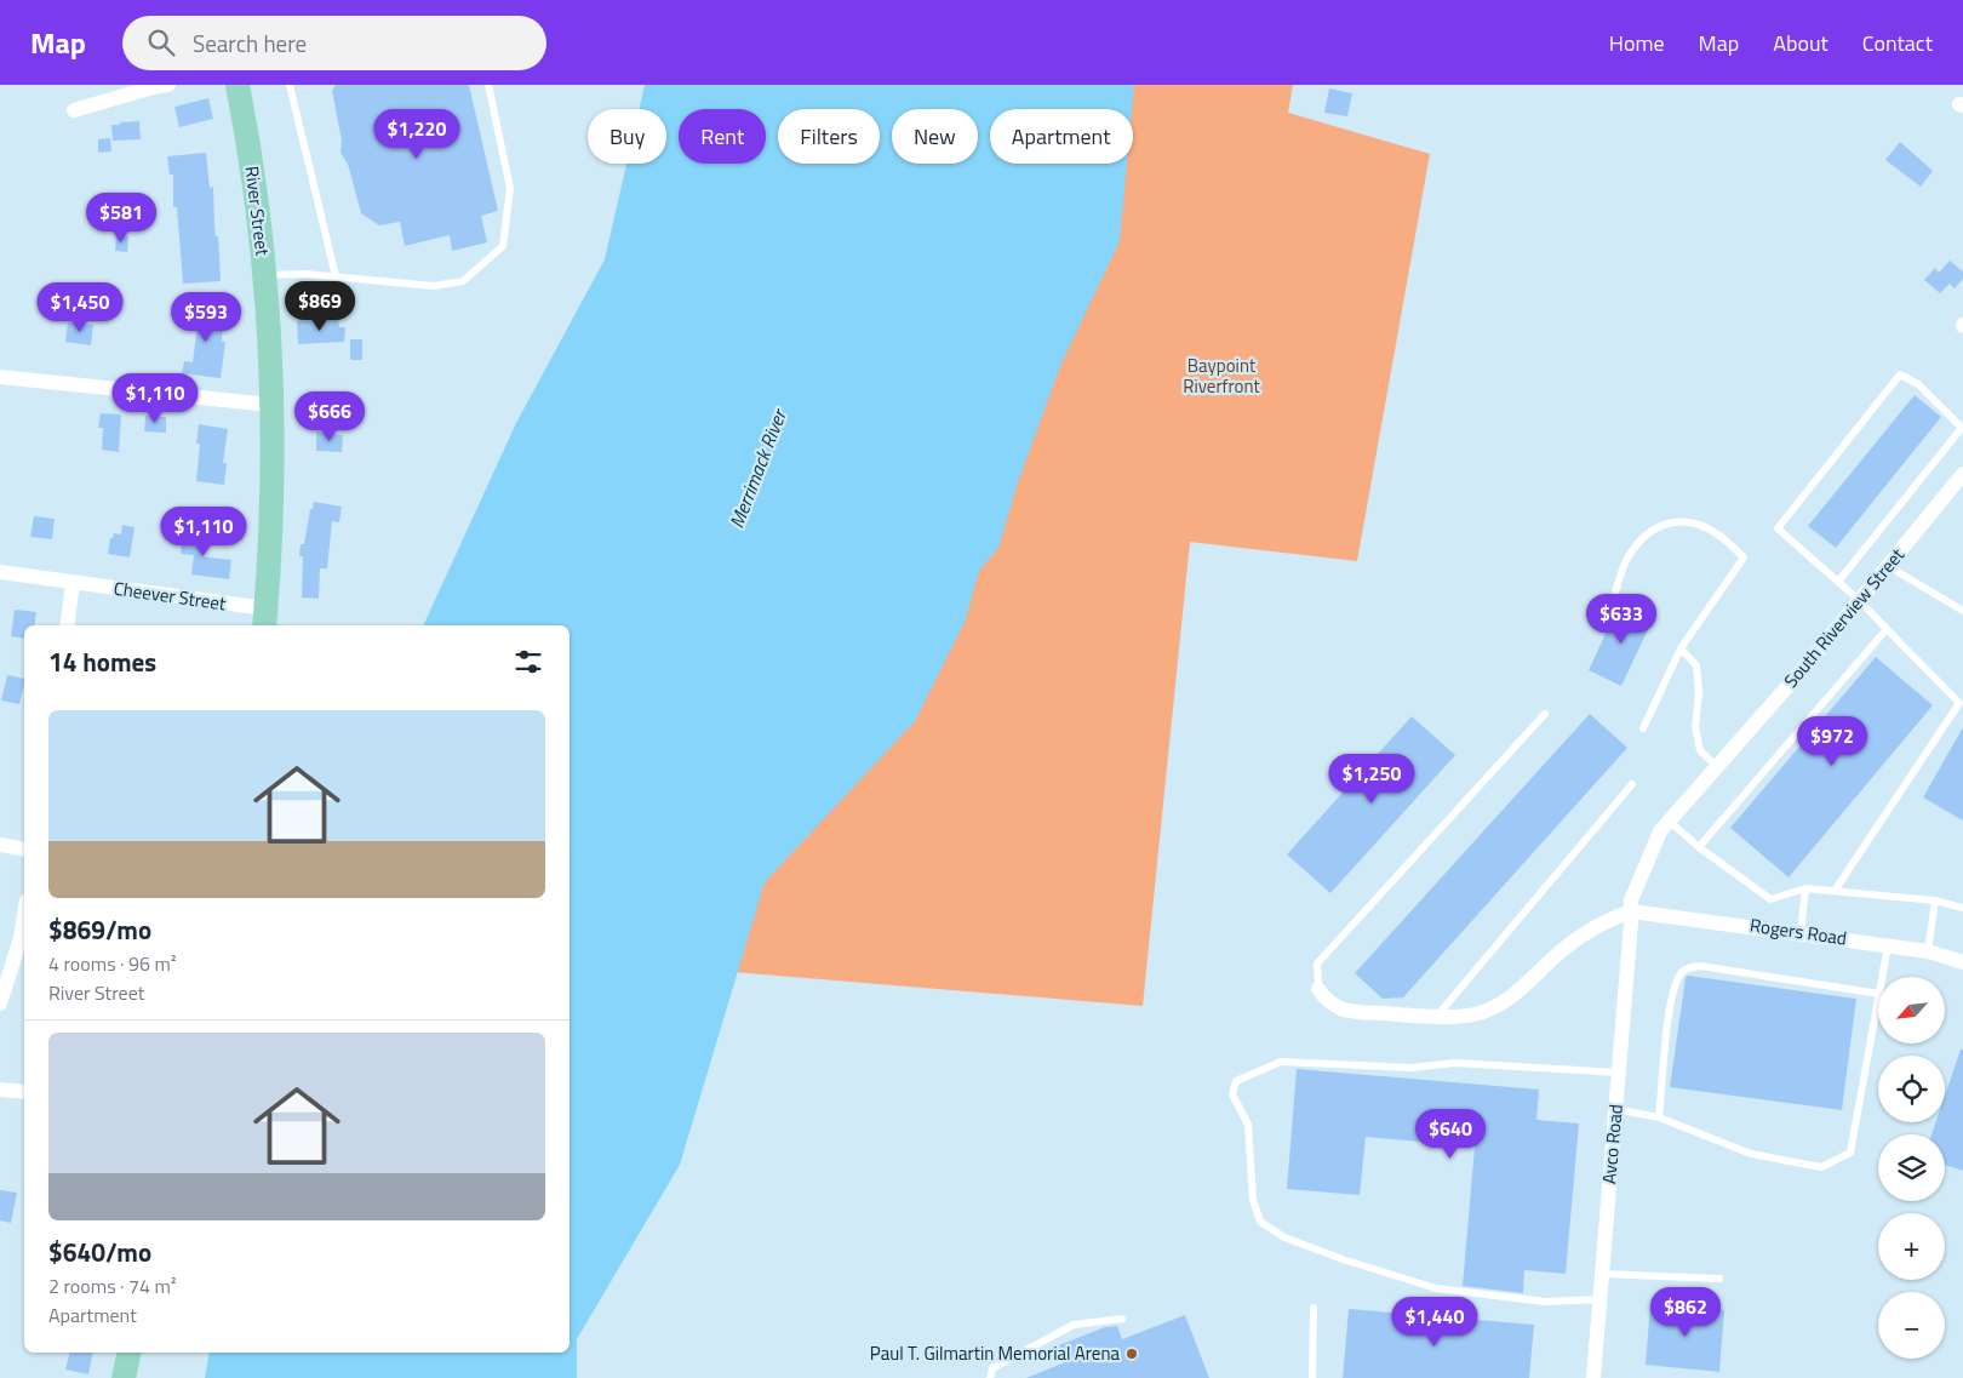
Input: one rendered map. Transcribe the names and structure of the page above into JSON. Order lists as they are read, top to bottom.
{
  "streets": {
    "main road": ["River Street"],
    "street": [
      "Cheever Street",
      "South Riverview Street",
      "Rogers Road",
      "Avco Road"
    ]
  },
  "crossings": [
    ["River Street", "Cheever Street"],
    ["South Riverview Street", "Rogers Road"],
    ["South Riverview Street", "Avco Road"],
    ["Rogers Road", "Avco Road"]
  ],
  "water": ["Merrimack River"],
  "parks": ["Baypoint Riverfront"],
  "places": ["Paul T. Gilmartin Memorial Arena"],
  "north": "bottom left",
  "page": {
    "header": "Map",
    "search": "Search here",
    "nav": [
      "Home",
      "Map",
      "About",
      "Contact"
    ],
    "price": [
      "$1,220",
      "$581",
      "$869",
      "$1,450",
      "$593",
      "$1,110",
      "$666",
      "$1,110",
      "$633",
      "$972",
      "$1,250",
      "$640",
      "$862",
      "$1,440"
    ],
    "chip": [
      "Buy",
      "Rent",
      "Filters",
      "New",
      "Apartment"
    ],
    "heading": "14 homes",
    "list": [
      {
        "name": "$869/mo",
        "note": "4 rooms · 96 m² · River Street"
      },
      {
        "name": "$640/mo",
        "note": "2 rooms · 74 m² · Apartment"
      }
    ],
    "map_buttons": ["+", "−"]
  }
}
